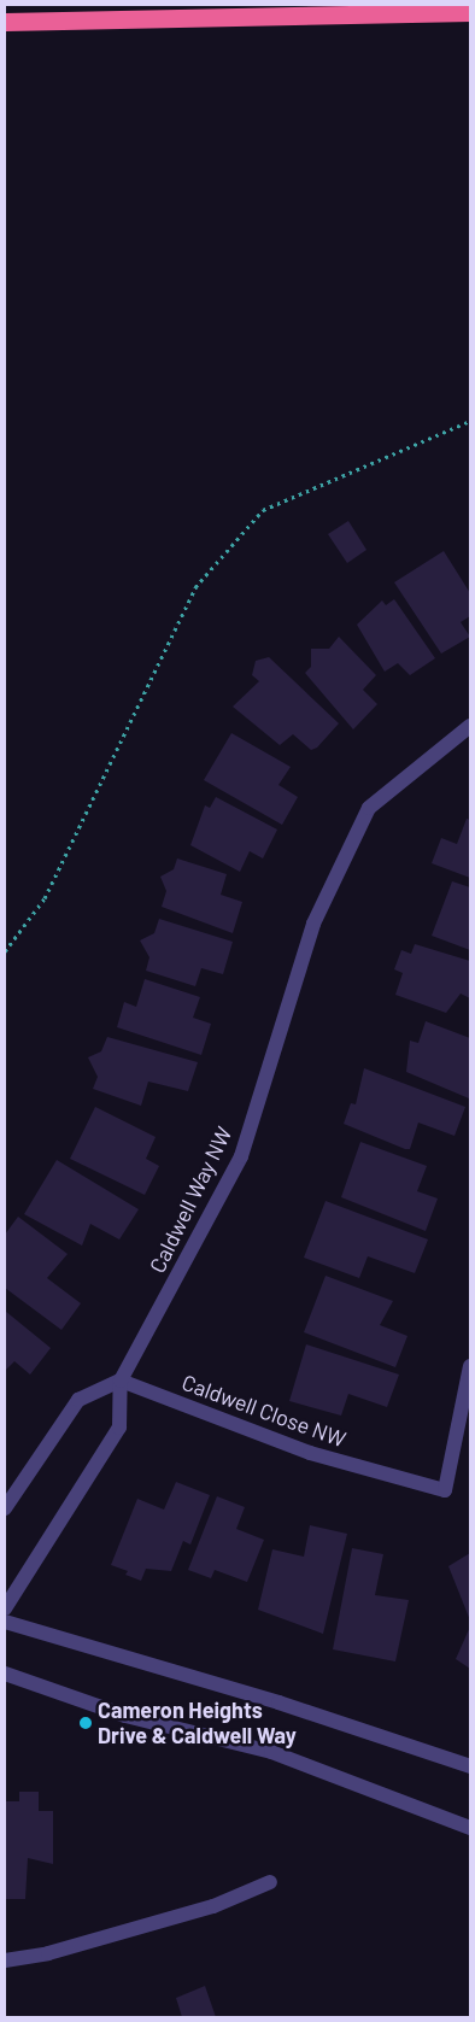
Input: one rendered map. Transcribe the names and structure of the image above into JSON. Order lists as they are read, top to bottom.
{
  "streets": {
    "street": ["Caldwell Way NW", "Caldwell Close NW"]
  },
  "crossings": [
    ["Caldwell Way NW", "Caldwell Close NW"]
  ],
  "places": ["Cameron Heights Drive & Caldwell Way"]
}
